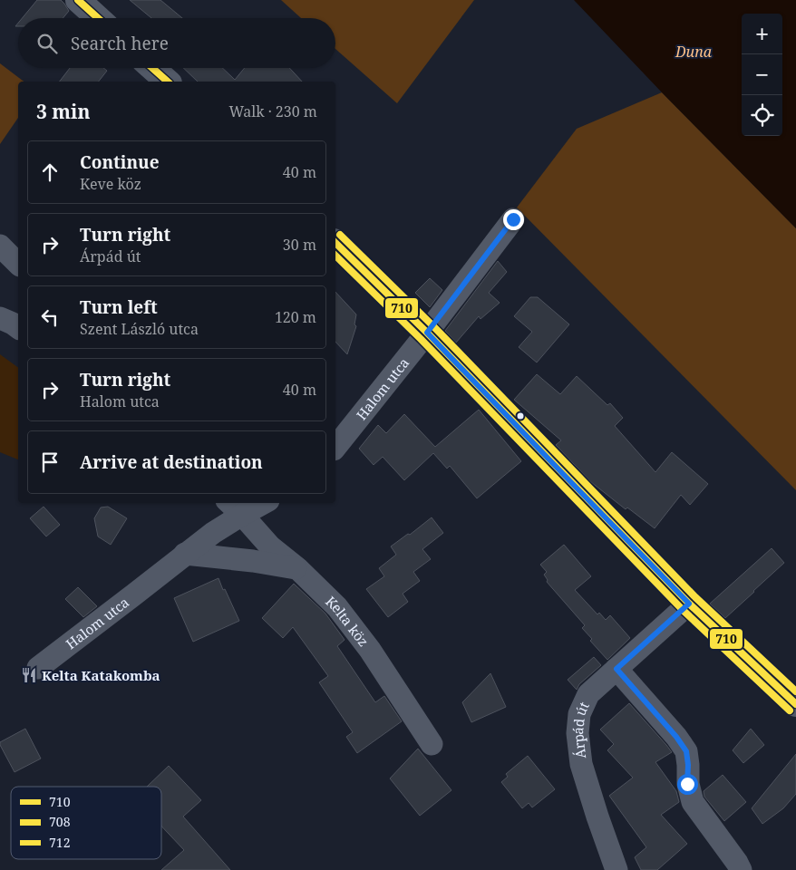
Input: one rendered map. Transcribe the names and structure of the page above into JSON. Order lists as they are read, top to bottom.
{
  "streets": {
    "street": ["Halom utca", "Kelta köz", "Árpád út"]
  },
  "crossings": [
    ["Halom utca", "Kelta köz"]
  ],
  "water": ["Duna"],
  "places": {
    "restaurant": ["Kelta Katakomba"]
  },
  "lines": ["transit line 710", "transit line 712", "transit line 708"],
  "legend": ["710", "708", "712"],
  "page": {
    "map_buttons": ["+", "−"],
    "search": "Search here",
    "heading": ["3 min", "Walk · 230 m"],
    "list": [
      ["Continue", "Keve köz", "40 m"],
      ["Turn right", "Árpád út", "30 m"],
      ["Turn left", "Szent László utca", "120 m"],
      ["Turn right", "Halom utca", "40 m"],
      "Arrive at destination"
    ]
  }
}
